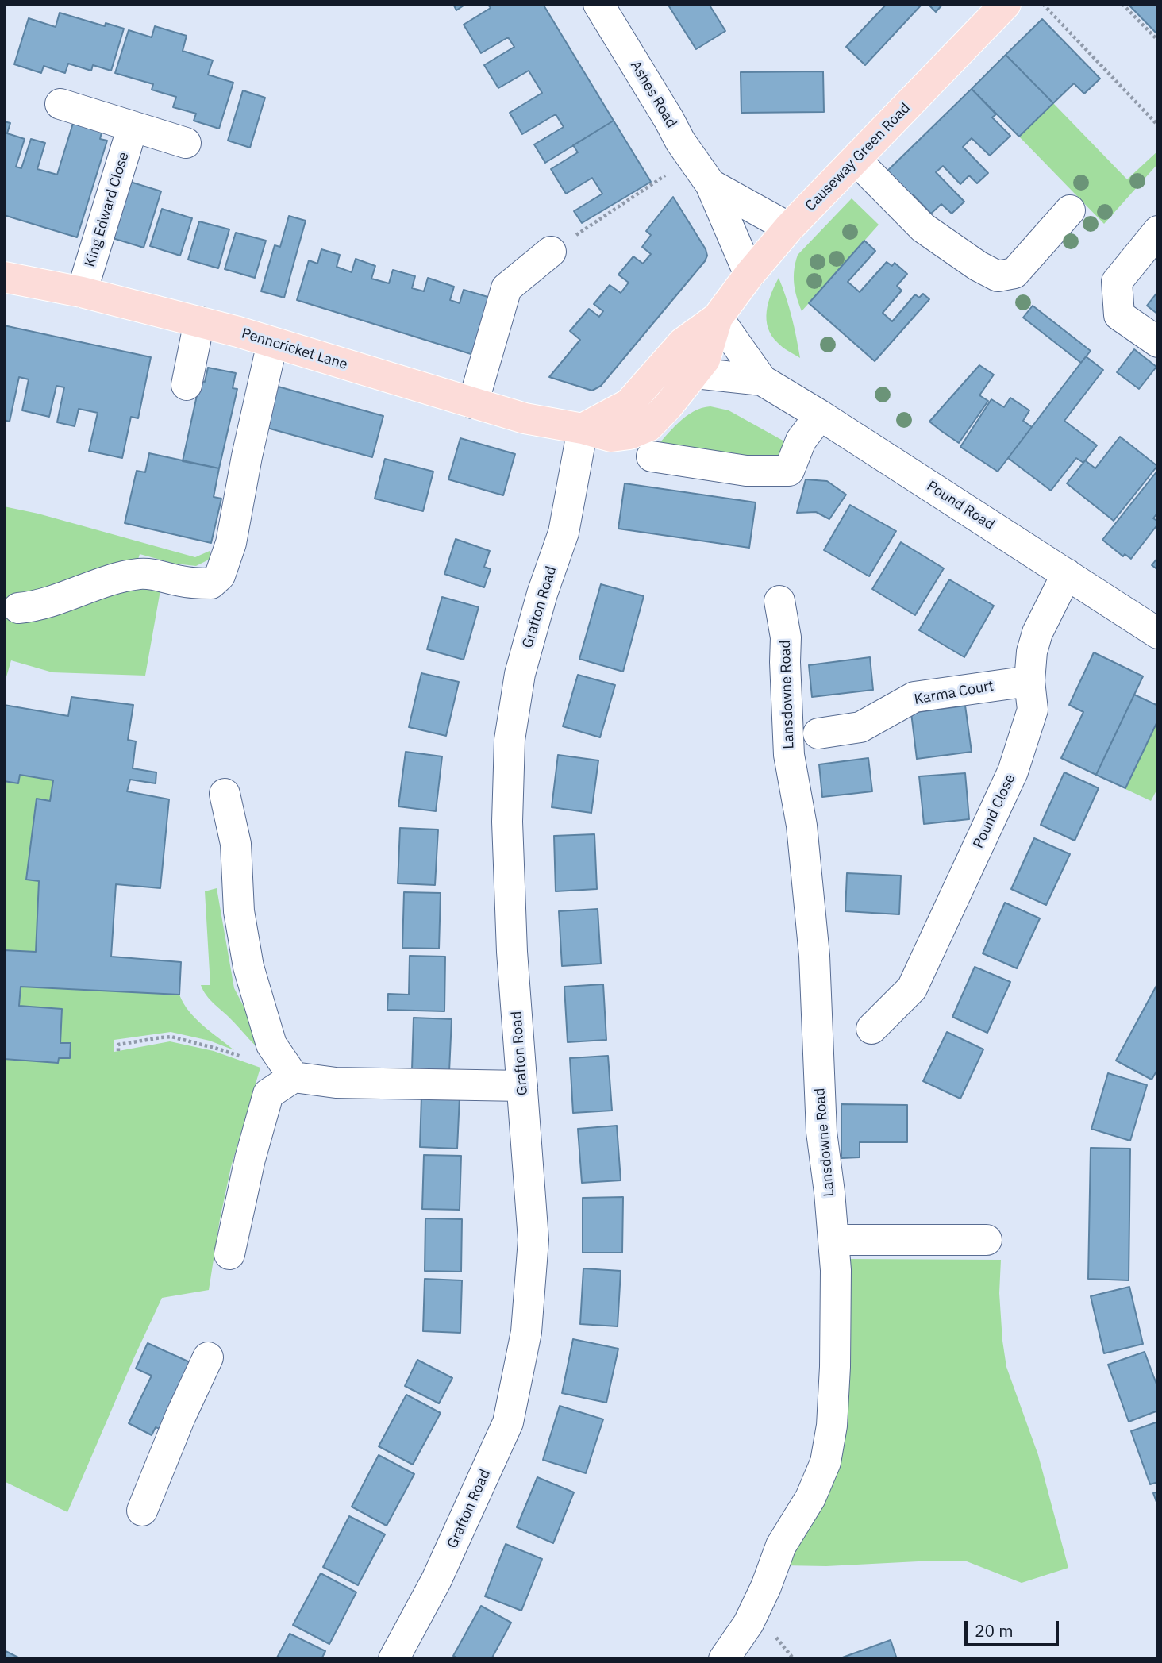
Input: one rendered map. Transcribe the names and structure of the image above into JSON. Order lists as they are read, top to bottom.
{
  "streets": {
    "main road": ["Causeway Green Road", "Penncricket Lane"],
    "street": [
      "Ashes Road",
      "King Edward Close",
      "Pound Road",
      "Grafton Road",
      "Karma Court",
      "Lansdowne Road",
      "Pound Close"
    ]
  },
  "crossings": [
    ["Ashes Road", "Causeway Green Road"],
    ["Causeway Green Road", "Penncricket Lane"],
    ["Causeway Green Road", "Pound Road"],
    ["Causeway Green Road", "Grafton Road"],
    ["King Edward Close", "Penncricket Lane"],
    ["Penncricket Lane", "Grafton Road"],
    ["Pound Road", "Pound Close"],
    ["Karma Court", "Pound Close"]
  ],
  "scale_bar": "20 m"
}
